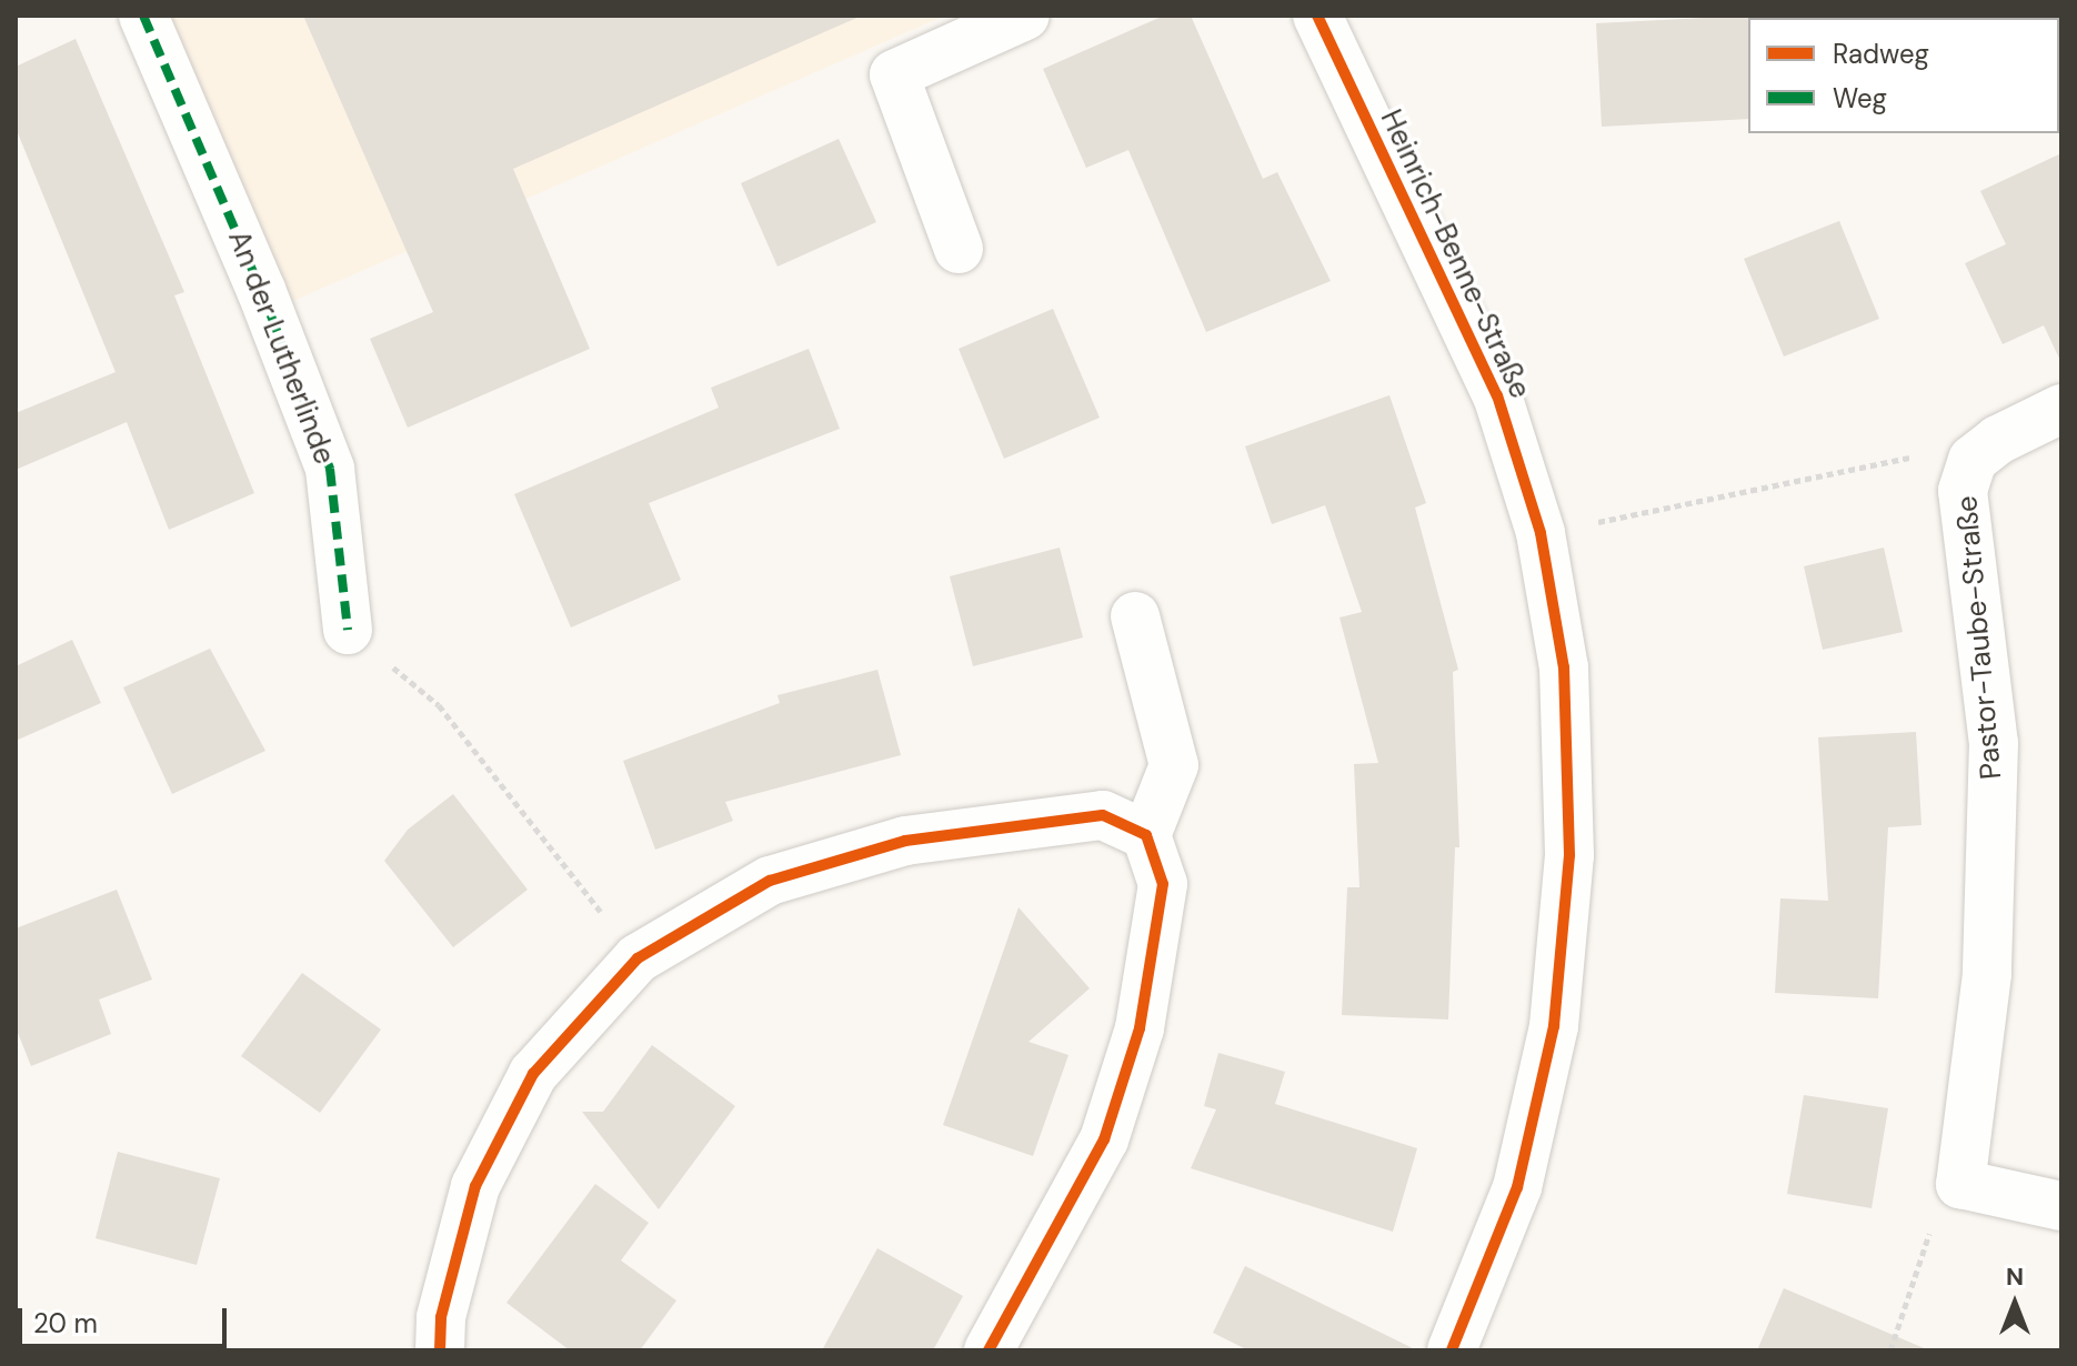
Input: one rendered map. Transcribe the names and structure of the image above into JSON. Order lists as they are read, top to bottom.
{
  "streets": {
    "street": ["Heinrich-Benne-Straße", "An der Lutherlinde", "Pastor-Taube-Straße"]
  },
  "legend": ["Radweg", "Weg"],
  "scale_bar": "20 m",
  "north": "top"
}
